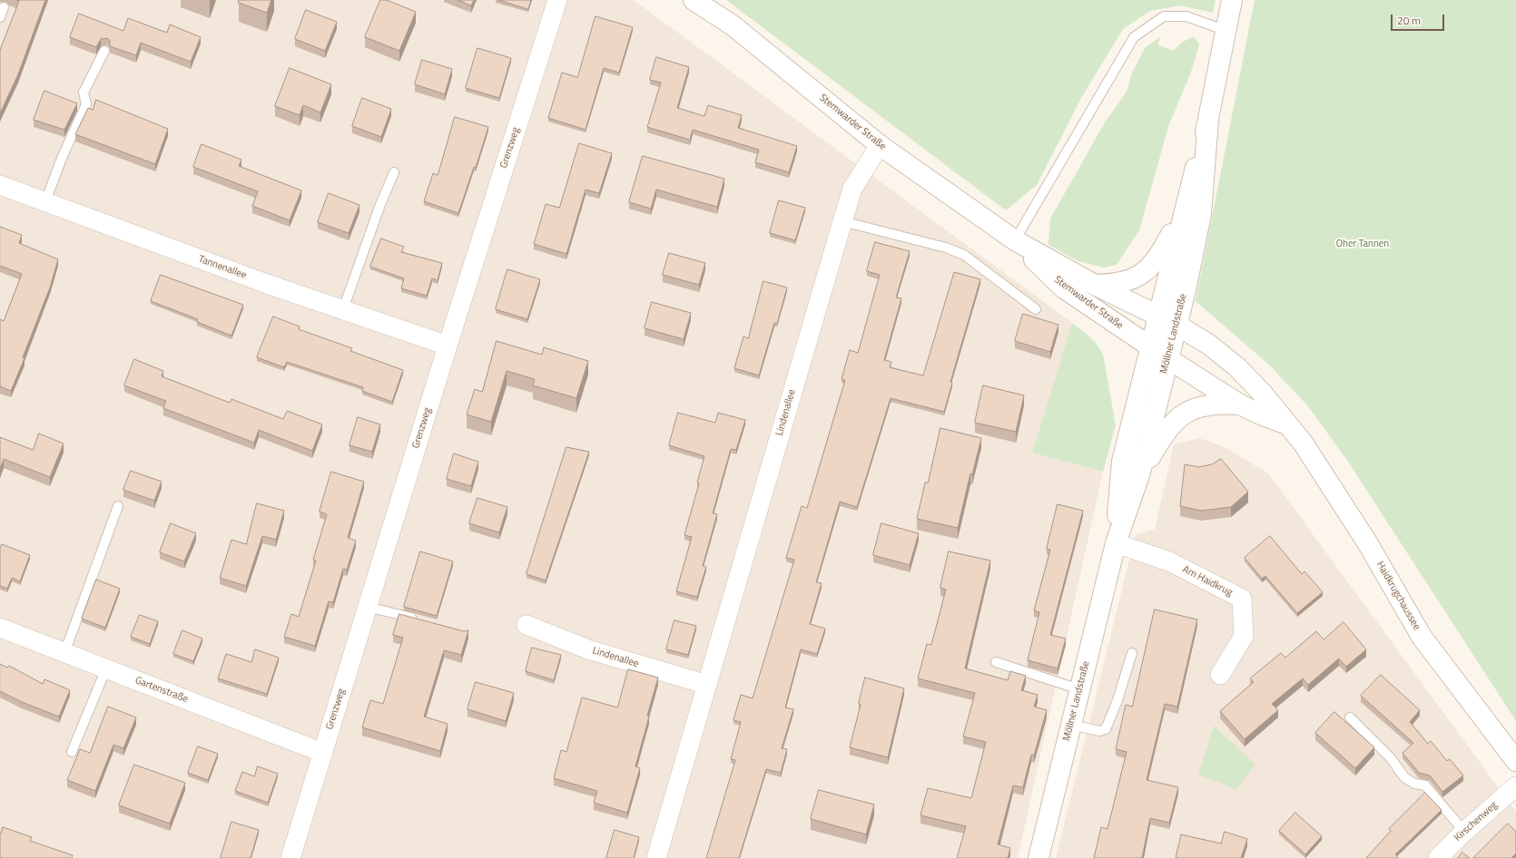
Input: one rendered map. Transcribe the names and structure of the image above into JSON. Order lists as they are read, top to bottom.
{
  "streets": {
    "main road": ["Stemwarder Straße", "Möllner Landstraße", "Haidkrugchaussee"],
    "street": [
      "Grenzweg",
      "Tannenallee",
      "Lindenallee",
      "Am Haidkrug",
      "Gartenstraße",
      "Kirschenweg"
    ]
  },
  "crossings": [
    ["Stemwarder Straße", "Möllner Landstraße"],
    ["Stemwarder Straße", "Lindenallee"],
    ["Stemwarder Straße", "Haidkrugchaussee"],
    ["Grenzweg", "Tannenallee"],
    ["Grenzweg", "Gartenstraße"],
    ["Möllner Landstraße", "Am Haidkrug"],
    ["Möllner Landstraße", "Haidkrugchaussee"]
  ],
  "parks": ["Oher Tannen"],
  "scale_bar": "20 m"
}
